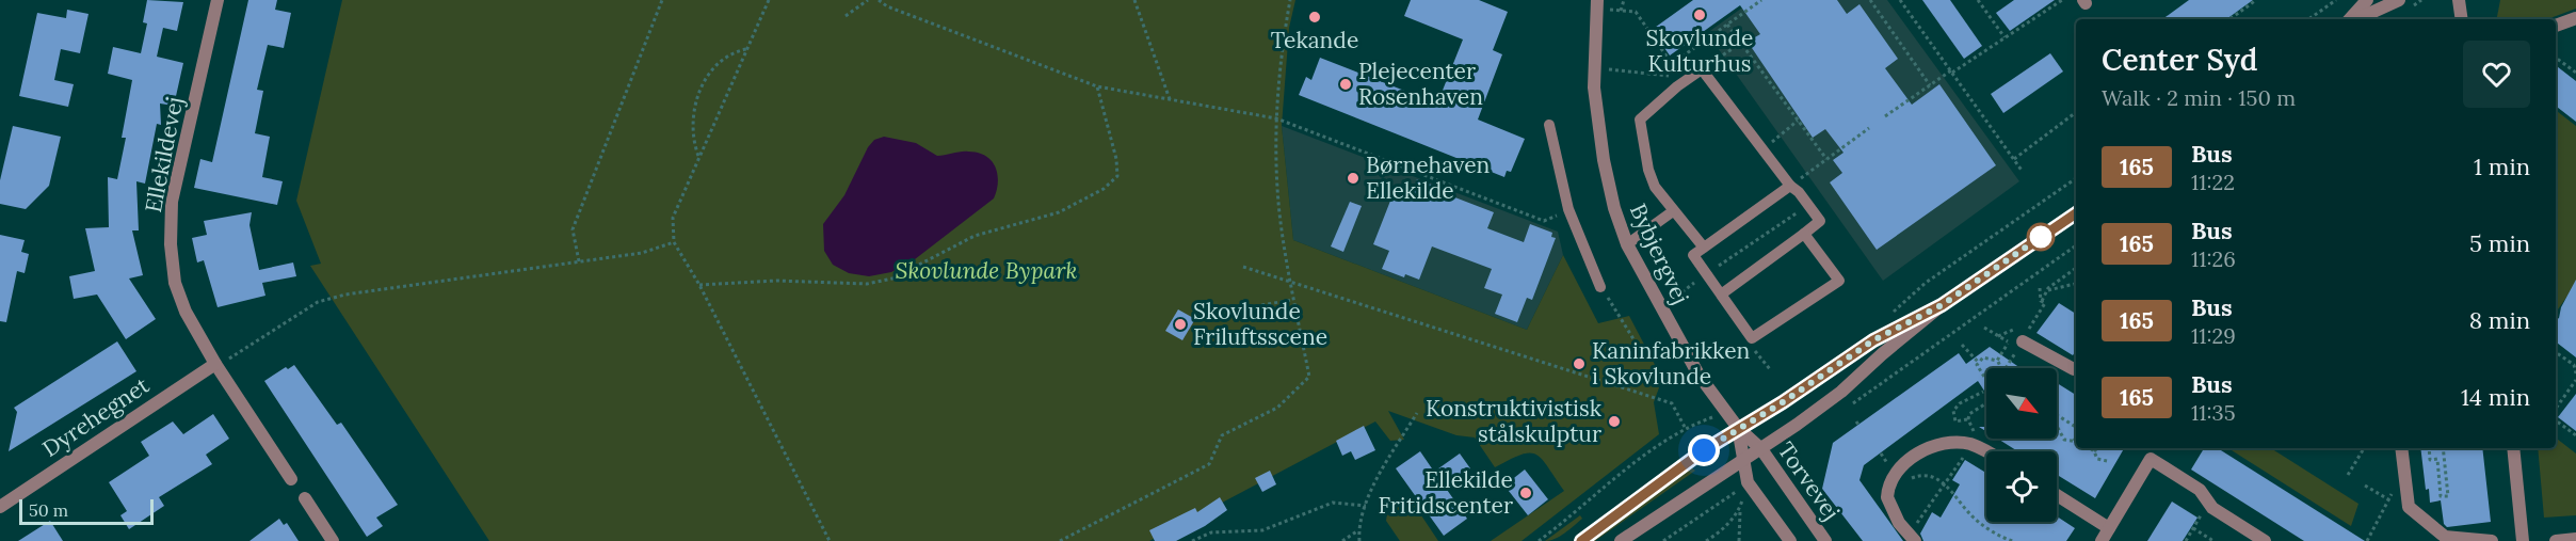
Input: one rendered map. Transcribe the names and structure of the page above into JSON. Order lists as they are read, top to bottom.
{
  "streets": {
    "street": [
      "Ellekildevej",
      "Bybjergvej",
      "Dyrehegnet",
      "Torvevej"
    ]
  },
  "crossings": [
    ["Ellekildevej", "Dyrehegnet"],
    ["Bybjergvej", "Torvevej"]
  ],
  "parks": ["Skovlunde Bypark"],
  "places": [
    "Skovlunde Kulturhus",
    "Tekande",
    "Plejecenter Rosenhaven",
    "Børnehaven Ellekilde",
    "Skovlunde Friluftsscene",
    "Kaninfabrikken i Skovlunde",
    "Konstruktivistisk stålskulptur",
    "Ellekilde Fritidscenter"
  ],
  "lines": ["bus line 165"],
  "scale_bar": "50 m",
  "north": "bottom right",
  "page": {
    "heading": ["Center Syd", "Walk · 2 min · 150 m"],
    "list": [
      {
        "mark": "165",
        "name": "Bus",
        "note": "11:22",
        "value": "1 min"
      },
      {
        "mark": "165",
        "name": "Bus",
        "note": "11:26",
        "value": "5 min"
      },
      {
        "mark": "165",
        "name": "Bus",
        "note": "11:29",
        "value": "8 min"
      },
      {
        "mark": "165",
        "name": "Bus",
        "note": "11:35",
        "value": "14 min"
      }
    ],
    "scale": "50 m"
  }
}
